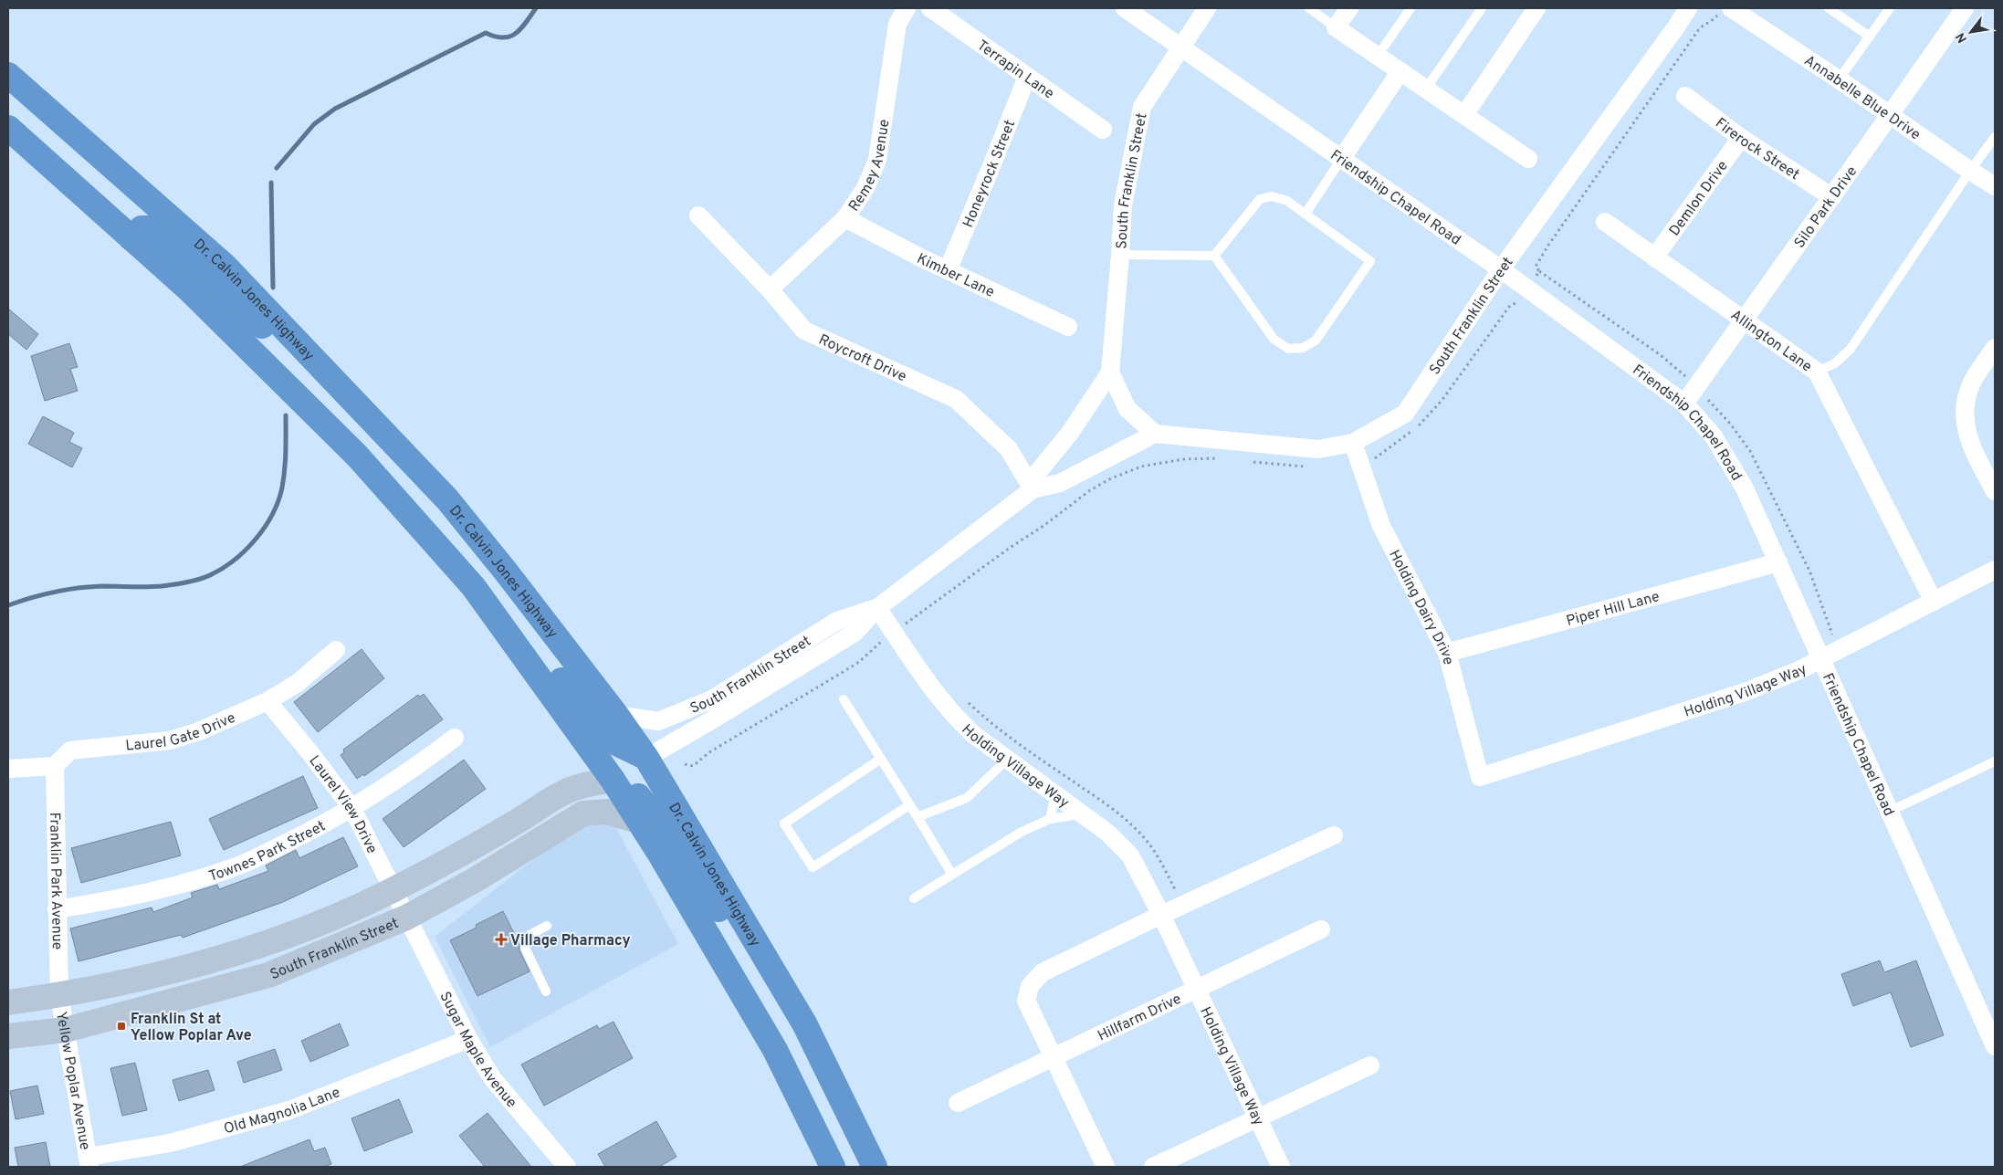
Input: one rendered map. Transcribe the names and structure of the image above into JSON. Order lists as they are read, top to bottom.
{
  "streets": {
    "highway": ["Dr. Calvin Jones Highway"],
    "street": [
      "Terrapin Lane",
      "Annabelle Blue Drive",
      "Firerock Street",
      "Remey Avenue",
      "Honeyrock Street",
      "South Franklin Street",
      "Friendship Chapel Road",
      "Demlon Drive",
      "Silo Park Drive",
      "Kimber Lane",
      "Allington Lane",
      "Roycroft Drive",
      "Holding Dairy Drive",
      "Piper Hill Lane",
      "Holding Village Way",
      "Laurel Gate Drive",
      "Laurel View Drive",
      "Townes Park Street",
      "Franklin Park Avenue",
      "Hillfarm Drive",
      "Sugar Maple Avenue",
      "Yellow Poplar Avenue",
      "Old Magnolia Lane"
    ]
  },
  "crossings": [
    ["Terrapin Lane", "Honeyrock Street"],
    ["Annabelle Blue Drive", "Silo Park Drive"],
    ["Firerock Street", "Demlon Drive"],
    ["Firerock Street", "Silo Park Drive"],
    ["Remey Avenue", "Kimber Lane"],
    ["Remey Avenue", "Roycroft Drive"],
    ["Honeyrock Street", "Kimber Lane"],
    ["South Franklin Street", "Friendship Chapel Road"],
    ["South Franklin Street", "Dr. Calvin Jones Highway"],
    ["South Franklin Street", "Roycroft Drive"],
    ["South Franklin Street", "Holding Dairy Drive"],
    ["South Franklin Street", "Holding Village Way"],
    ["South Franklin Street", "Laurel View Drive"],
    ["South Franklin Street", "Franklin Park Avenue"],
    ["South Franklin Street", "Sugar Maple Avenue"],
    ["South Franklin Street", "Yellow Poplar Avenue"],
    ["Friendship Chapel Road", "Silo Park Drive"],
    ["Friendship Chapel Road", "Piper Hill Lane"],
    ["Friendship Chapel Road", "Holding Village Way"],
    ["Demlon Drive", "Allington Lane"],
    ["Silo Park Drive", "Allington Lane"],
    ["Allington Lane", "Holding Village Way"],
    ["Holding Dairy Drive", "Piper Hill Lane"],
    ["Holding Dairy Drive", "Holding Village Way"],
    ["Holding Village Way", "Hillfarm Drive"],
    ["Laurel Gate Drive", "Laurel View Drive"],
    ["Laurel Gate Drive", "Franklin Park Avenue"],
    ["Laurel View Drive", "Townes Park Street"],
    ["Laurel View Drive", "Sugar Maple Avenue"],
    ["Townes Park Street", "Franklin Park Avenue"],
    ["Franklin Park Avenue", "Yellow Poplar Avenue"],
    ["Sugar Maple Avenue", "Old Magnolia Lane"],
    ["Yellow Poplar Avenue", "Old Magnolia Lane"]
  ],
  "places": {
    "health": ["Village Pharmacy"],
    "transit": ["Franklin St at Yellow Poplar Ave"]
  },
  "north": "bottom left"
}
